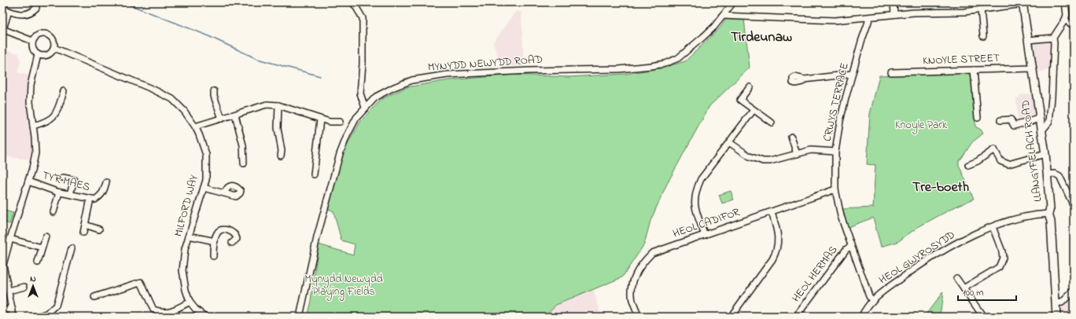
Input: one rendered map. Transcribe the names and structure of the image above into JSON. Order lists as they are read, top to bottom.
{
  "streets": {
    "main road": ["LLANGYFELACH ROAD"],
    "street": [
      "KNOYLE STREET",
      "MYNYDD NEWYDD ROAD",
      "CRWYS TERRACE",
      "TY'R MAES",
      "MILFORD WAY",
      "HEOL CADIFOR",
      "HEOL GWYROSYDD",
      "HEOL HERMAS"
    ]
  },
  "crossings": [
    ["KNOYLE STREET", "LLANGYFELACH ROAD"],
    ["CRWYS TERRACE", "HEOL CADIFOR"],
    ["CRWYS TERRACE", "HEOL GWYROSYDD"],
    ["CRWYS TERRACE", "HEOL HERMAS"],
    ["LLANGYFELACH ROAD", "HEOL GWYROSYDD"]
  ],
  "districts": ["Tirdeunaw", "Tre-boeth"],
  "parks": ["Knoyle Park", "Mynydd Newydd Playing Fields"],
  "scale_bar": "100 m",
  "north": "top"
}
